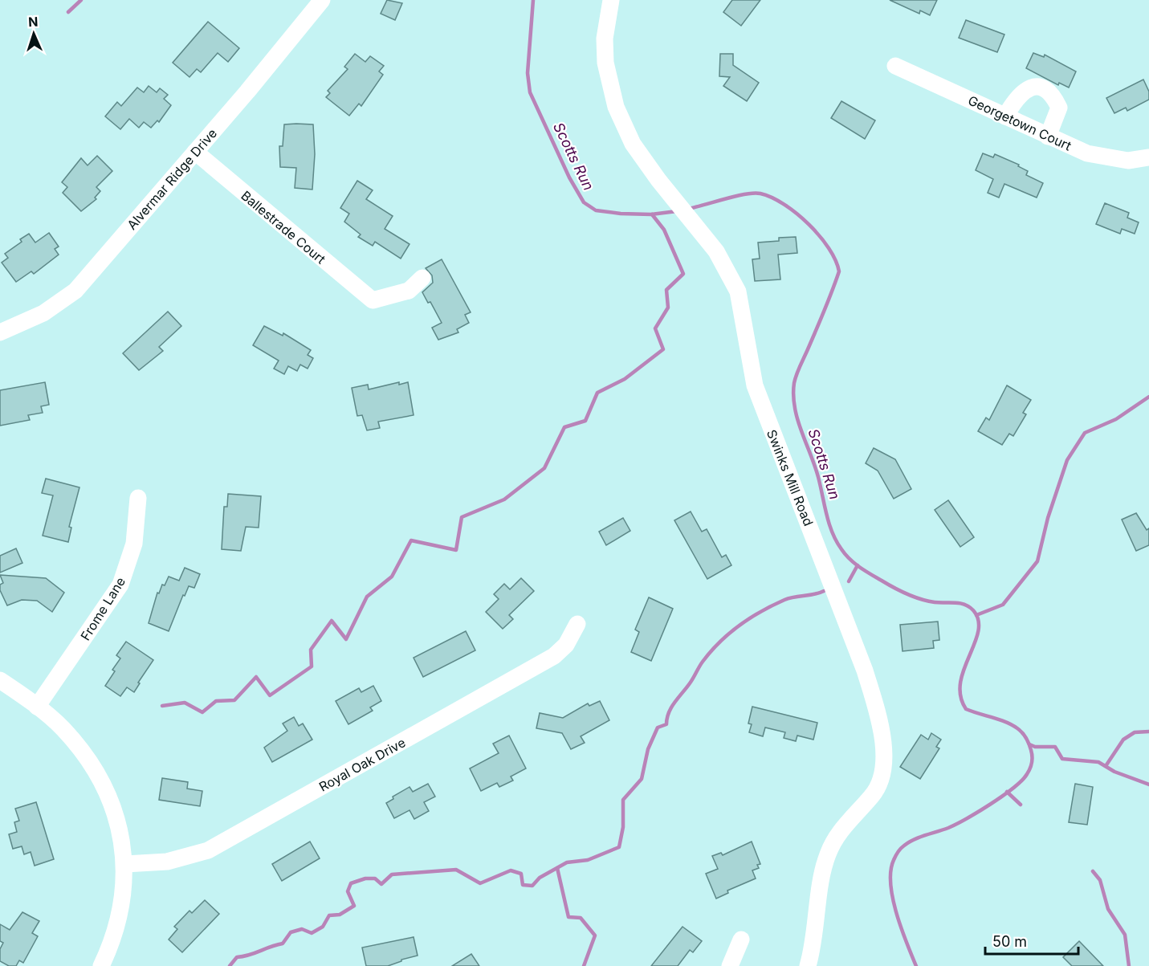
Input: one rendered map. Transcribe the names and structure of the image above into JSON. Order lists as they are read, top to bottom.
{
  "streets": {
    "street": [
      "Georgetown Court",
      "Alvermar Ridge Drive",
      "Ballestrade Court",
      "Swinks Mill Road",
      "Frome Lane",
      "Royal Oak Drive"
    ]
  },
  "crossings": [
    ["Alvermar Ridge Drive", "Ballestrade Court"]
  ],
  "water": ["Scotts Run"],
  "scale_bar": "50 m",
  "north": "top"
}
